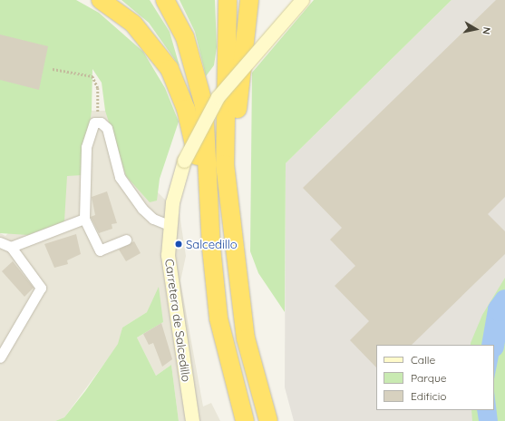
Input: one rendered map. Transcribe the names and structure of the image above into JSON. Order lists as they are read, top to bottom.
{
  "streets": {
    "street": ["Carretera de Salcedillo"]
  },
  "places": ["Salcedillo"],
  "legend": ["Calle", "Parque", "Edificio"],
  "north": "right"
}
